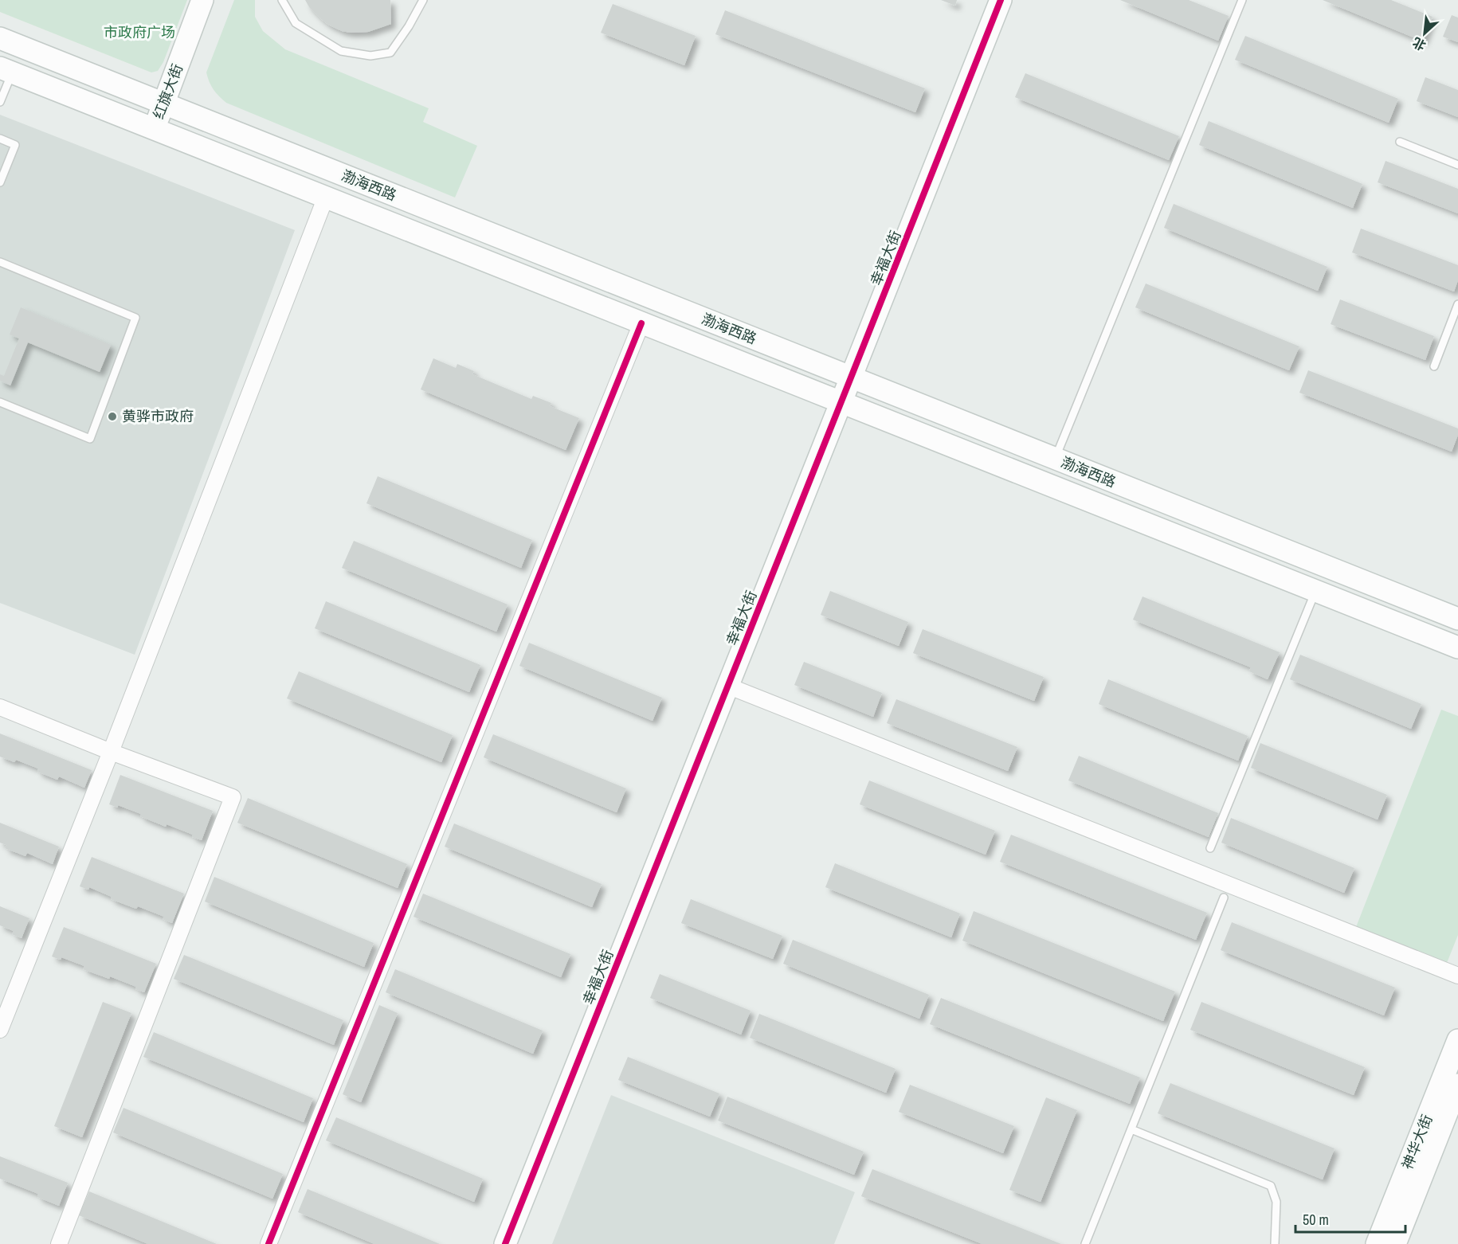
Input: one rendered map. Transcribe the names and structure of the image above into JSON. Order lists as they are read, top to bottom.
{
  "streets": {
    "main road": [
      "红旗大街",
      "渤海西路",
      "幸福大街",
      "神华大街"
    ]
  },
  "crossings": [
    ["红旗大街", "渤海西路"],
    ["渤海西路", "幸福大街"]
  ],
  "parks": ["市政府广场"],
  "places": ["黄骅市政府"],
  "scale_bar": "50 m",
  "north": "bottom left"
}
